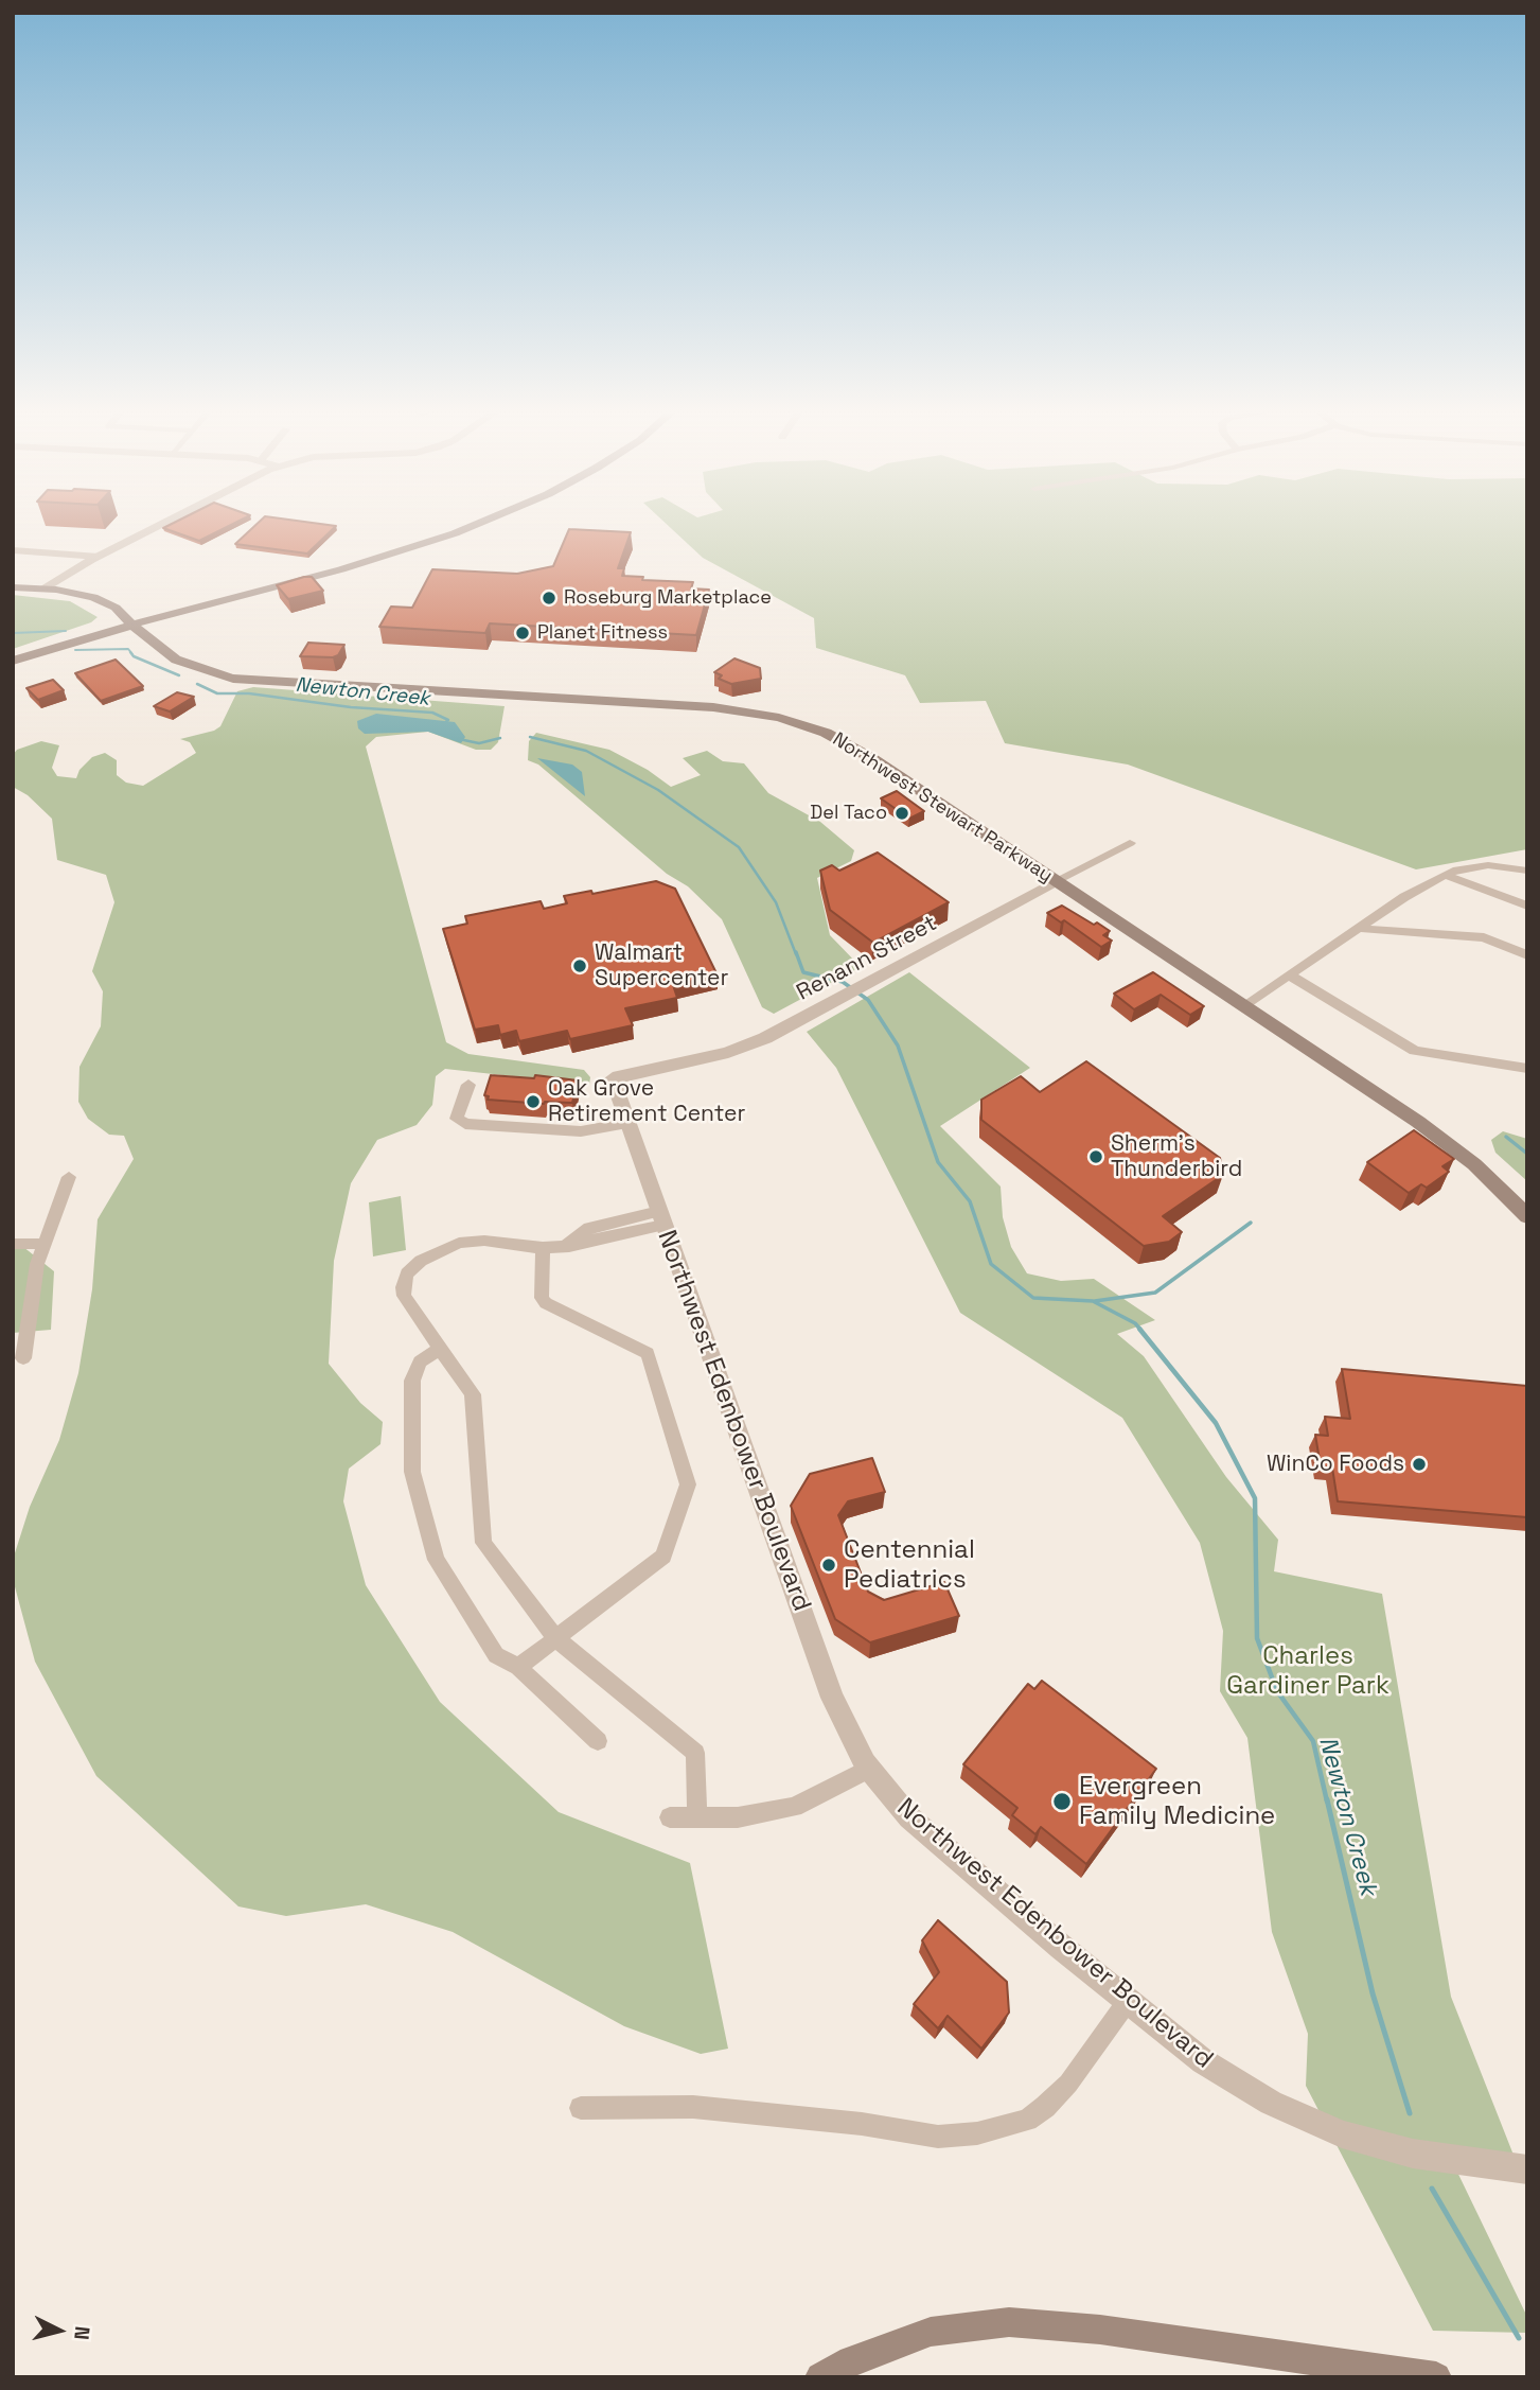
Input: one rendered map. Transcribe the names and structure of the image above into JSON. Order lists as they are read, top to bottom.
{
  "streets": {
    "main road": ["Northwest Stewart Parkway"],
    "street": ["Renann Street", "Northwest Edenbower Boulevard"]
  },
  "crossings": [
    ["Northwest Stewart Parkway", "Renann Street"],
    ["Renann Street", "Northwest Edenbower Boulevard"]
  ],
  "water": ["Newton Creek"],
  "parks": ["Charles Gardiner Park"],
  "places": [
    "Roseburg Marketplace",
    "Planet Fitness",
    "Del Taco",
    "Walmart Supercenter",
    "Oak Grove Retirement Center",
    "Sherm's Thunderbird",
    "WinCo Foods",
    "Centennial Pediatrics",
    "Evergreen Family Medicine"
  ],
  "north": "right"
}
